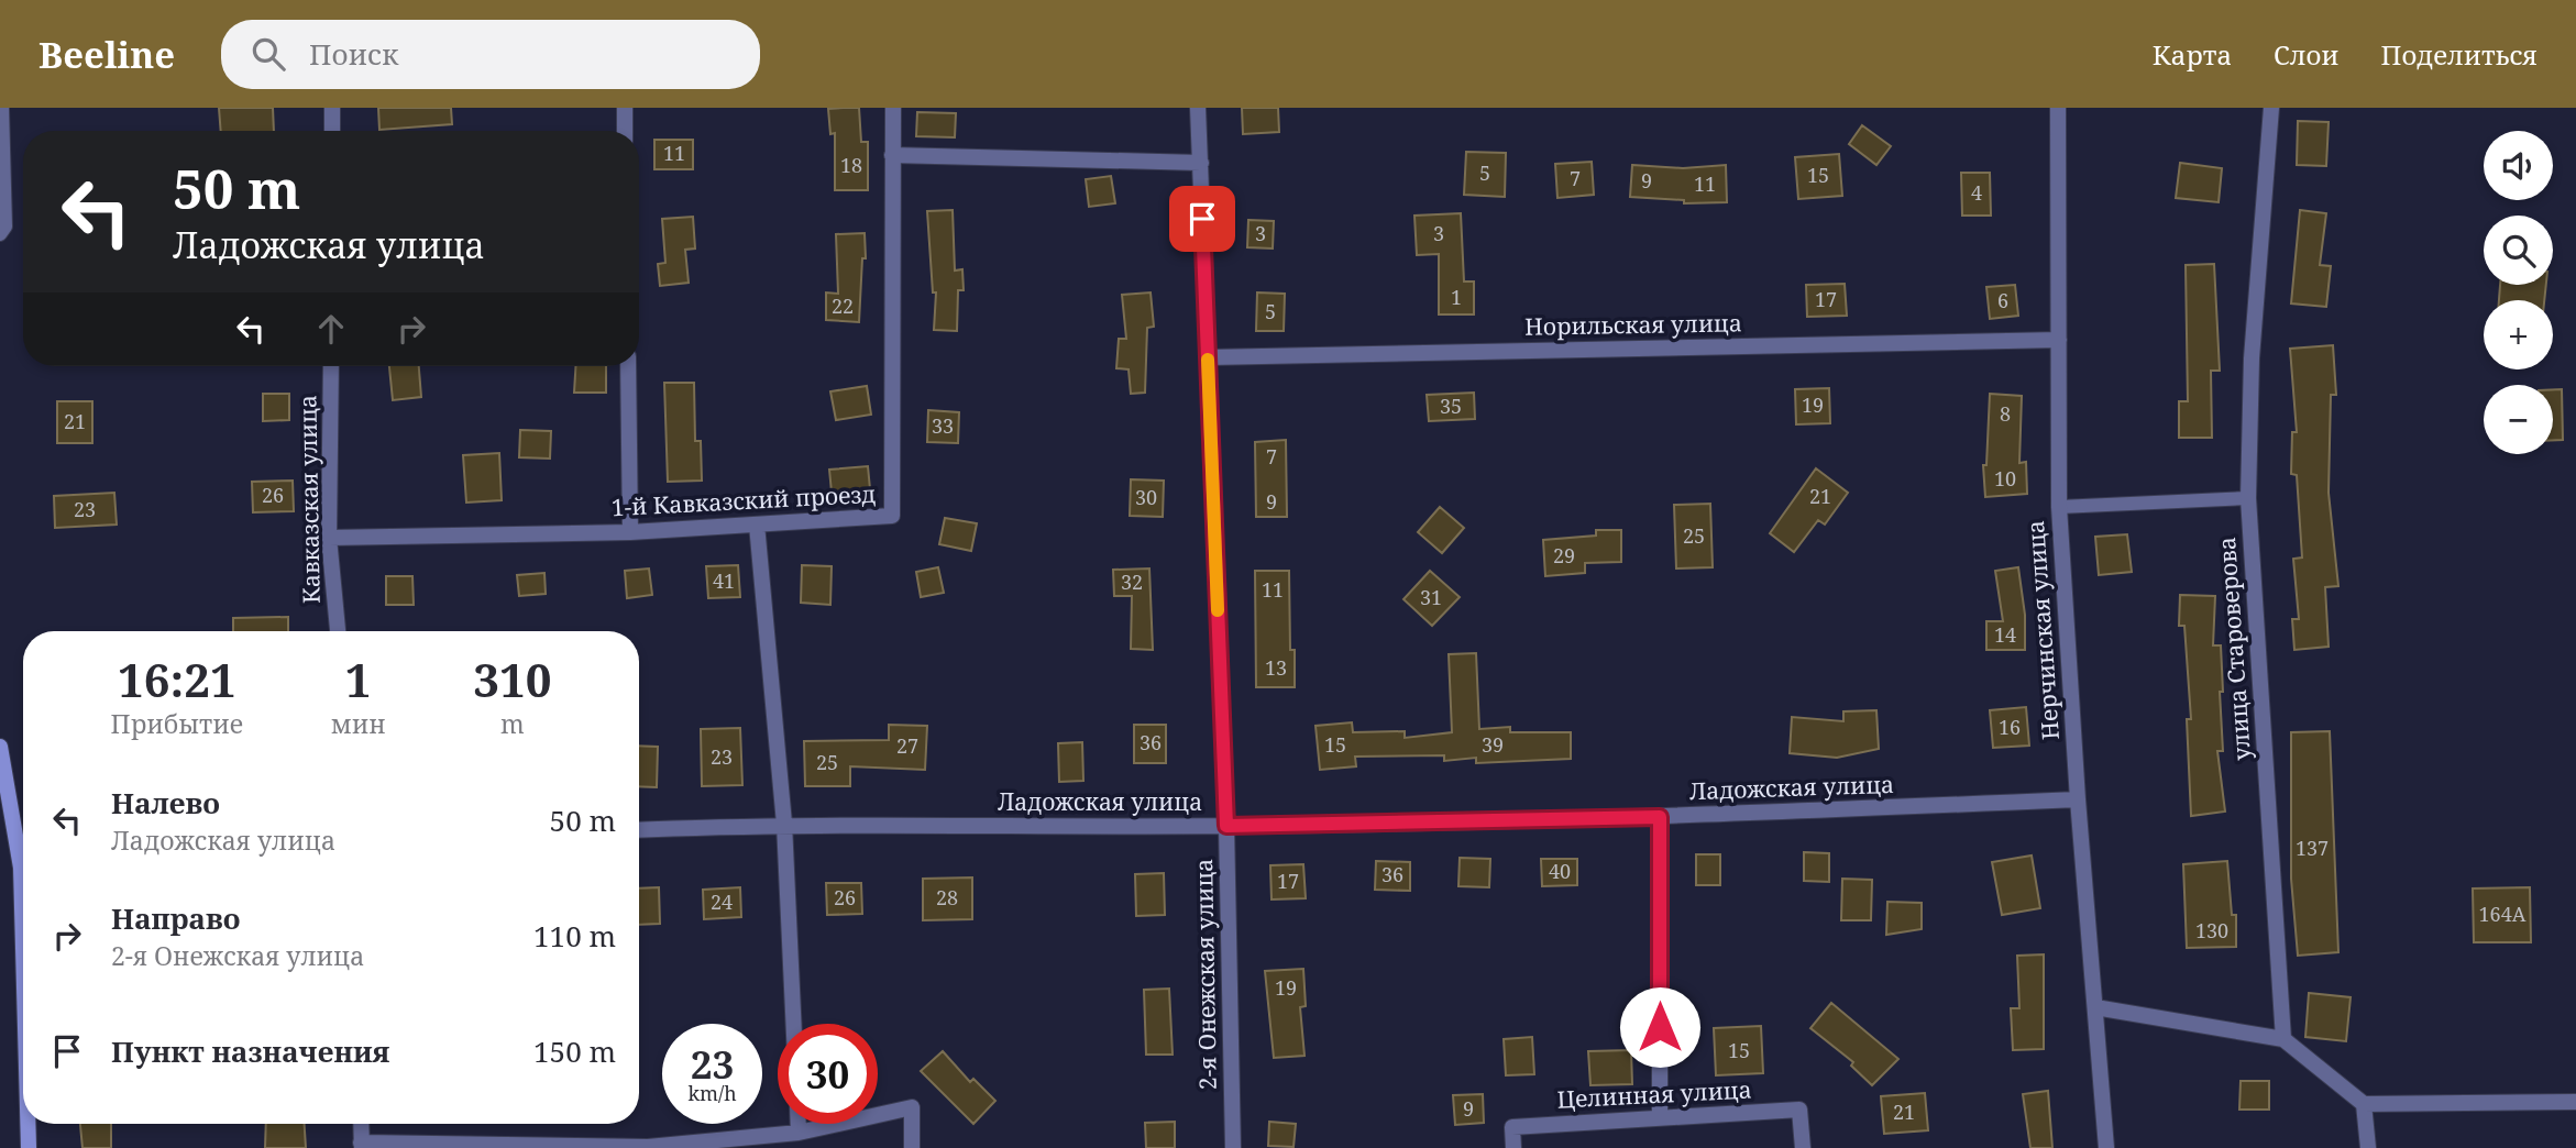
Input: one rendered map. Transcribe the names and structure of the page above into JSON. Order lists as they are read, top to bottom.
{
  "streets": {
    "street": [
      "Норильская улица",
      "Кавказская улица",
      "1-й Кавказский проезд",
      "Нерчинская улица",
      "улица Староверова",
      "Ладожская улица",
      "2-я Онежская улица",
      "Целинная улица"
    ]
  },
  "crossings": [
    ["Норильская улица", "Нерчинская улица"],
    ["Норильская улица", "2-я Онежская улица"],
    ["Кавказская улица", "1-й Кавказский проезд"],
    ["Нерчинская улица", "Ладожская улица"],
    ["Ладожская улица", "2-я Онежская улица"]
  ],
  "house_numbers": [
    "11",
    "18",
    "5",
    "15",
    "7",
    "9",
    "11",
    "4",
    "3",
    "3",
    "1",
    "17",
    "6",
    "22",
    "5",
    "19",
    "35",
    "8",
    "21",
    "33",
    "7",
    "10",
    "26",
    "21",
    "30",
    "9",
    "23",
    "25",
    "29",
    "41",
    "32",
    "11",
    "31",
    "14",
    "13",
    "16",
    "36",
    "15",
    "39",
    "27",
    "23",
    "25",
    "137",
    "40",
    "36",
    "17",
    "26",
    "28",
    "24",
    "164А",
    "130",
    "19",
    "15",
    "9",
    "21"
  ],
  "page": {
    "header": "Beeline",
    "search": "Поиск",
    "nav": ["Карта", "Слои", "Поделиться"],
    "map_buttons": ["+", "−"],
    "turn": ["50 m", "Ладожская улица"],
    "eta": [
      "16:21",
      "Прибытие",
      "1",
      "мин",
      "310",
      "m"
    ],
    "list": [
      {
        "name": "Налево",
        "note": "Ладожская улица",
        "value": "50 m"
      },
      {
        "name": "Направо",
        "note": "2-я Онежская улица",
        "value": "110 m"
      },
      {
        "name": "Пункт назначения",
        "value": "150 m"
      }
    ],
    "speed": "23 km/h",
    "limit": "30"
  }
}
